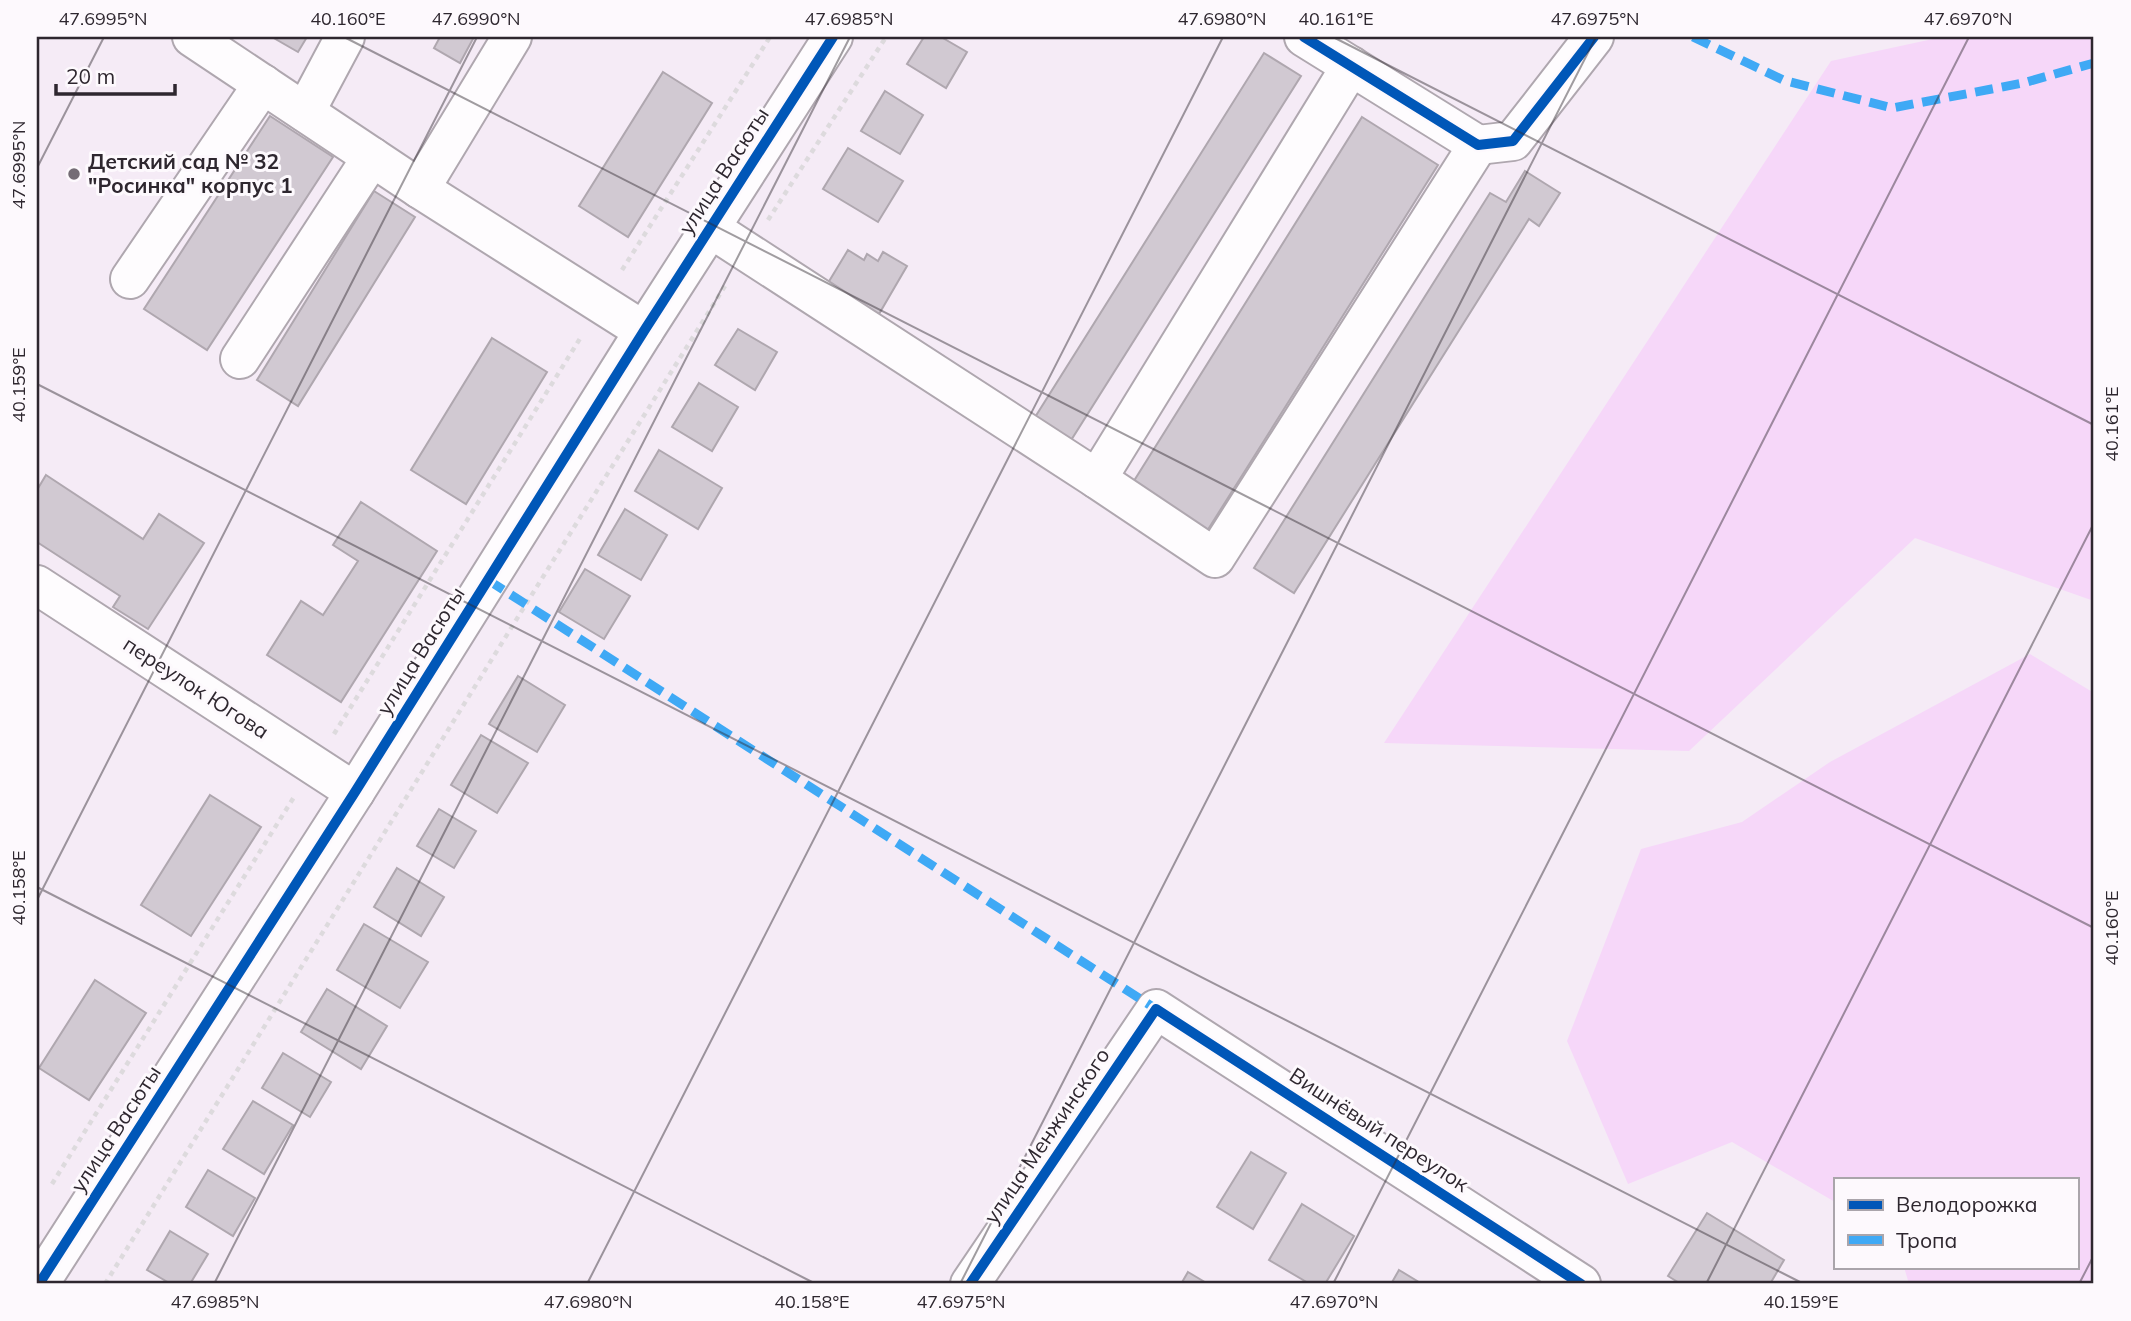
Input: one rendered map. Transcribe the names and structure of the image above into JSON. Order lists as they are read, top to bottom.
{
  "streets": {
    "street": [
      "улица Васюты",
      "переулок Югова",
      "Вишнёвый переулок",
      "улица Менжинского"
    ]
  },
  "crossings": [
    ["улица Васюты", "переулок Югова"],
    ["Вишнёвый переулок", "улица Менжинского"]
  ],
  "places": ["Детский сад № 32 \"Росинка\" корпус 1"],
  "legend": ["Велодорожка", "Тропа"],
  "scale_bar": "20 m",
  "coordinates": [
    "47.6995°N",
    "40.160°E",
    "47.6990°N",
    "47.6985°N",
    "47.6980°N",
    "40.161°E",
    "47.6975°N",
    "47.6970°N",
    "40.159°E",
    "40.158°E"
  ]
}
